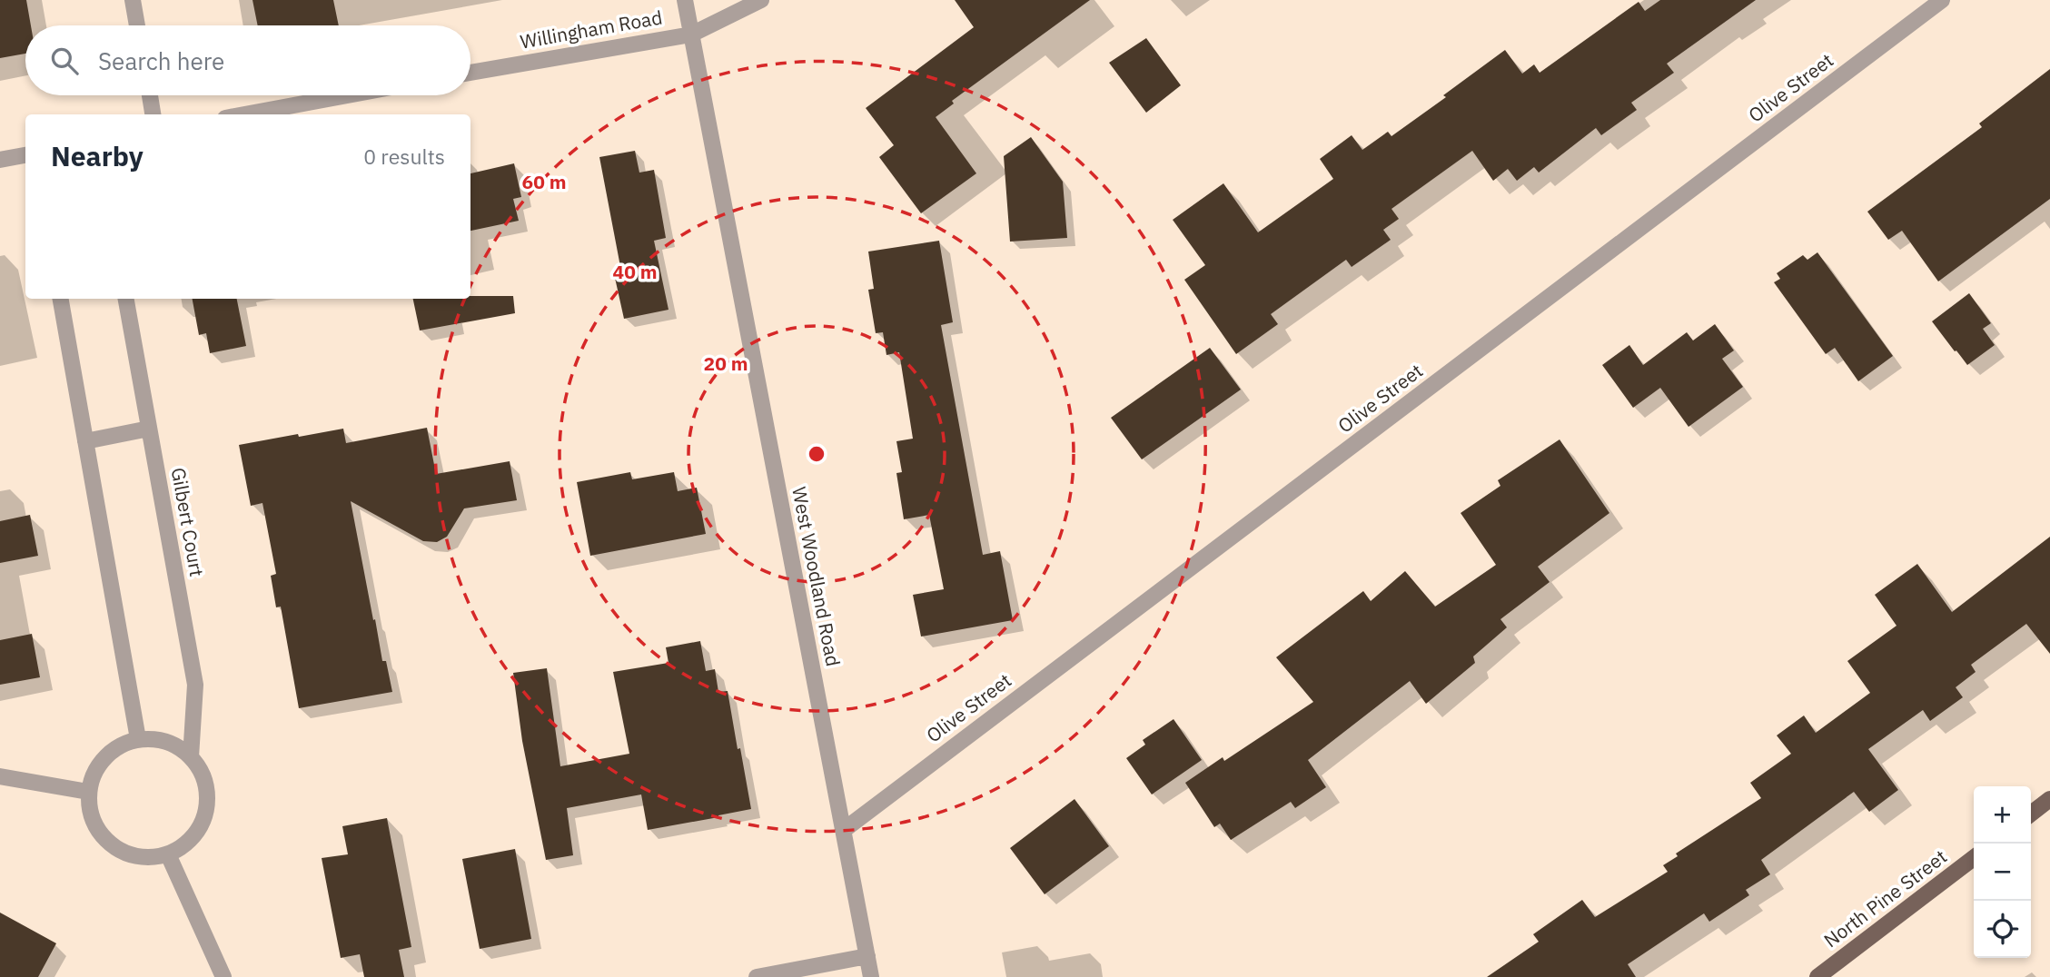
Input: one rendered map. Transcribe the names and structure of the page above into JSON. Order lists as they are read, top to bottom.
{
  "streets": {
    "main road": ["North Pine Street"],
    "street": [
      "Willingham Road",
      "Olive Street",
      "Gilbert Court",
      "West Woodland Road"
    ]
  },
  "crossings": [
    ["Willingham Road", "West Woodland Road"],
    ["Olive Street", "West Woodland Road"]
  ],
  "page": {
    "search": "Search here",
    "heading": ["Nearby", "0 results"],
    "map_buttons": ["+", "−"]
  },
  "rings": ["60 m", "40 m", "20 m"]
}
